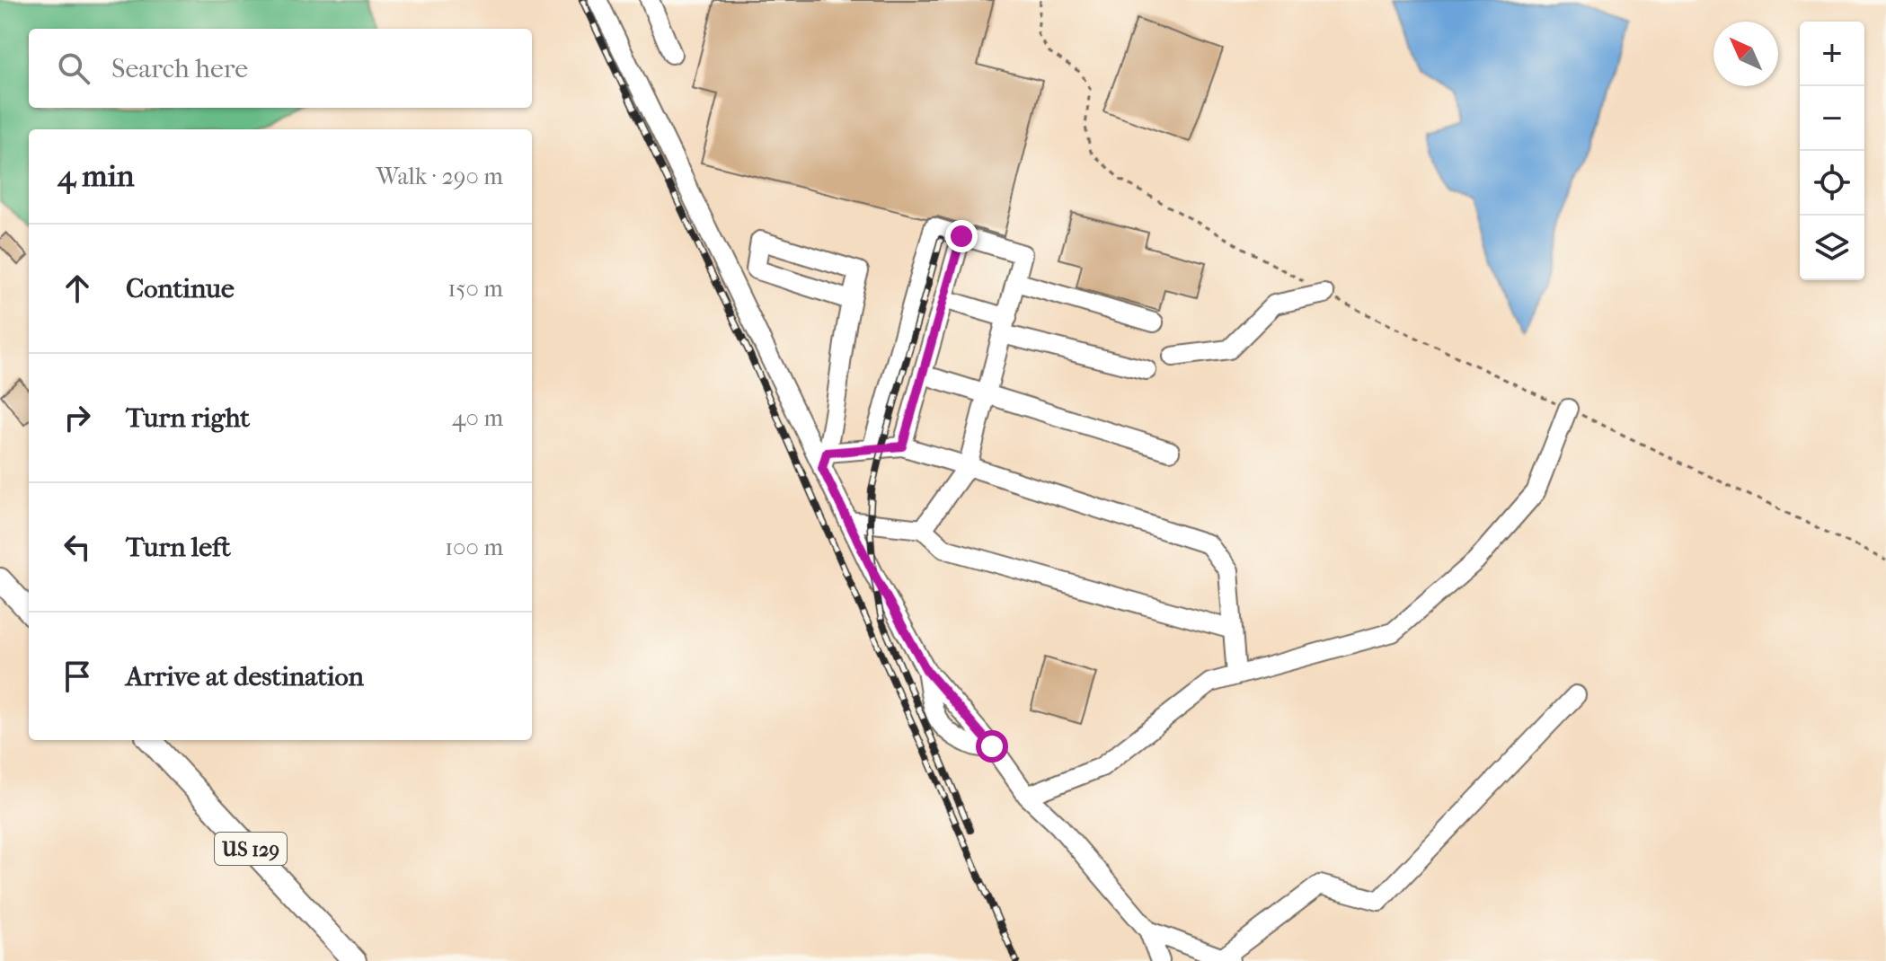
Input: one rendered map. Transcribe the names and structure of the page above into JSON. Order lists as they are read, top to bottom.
{
  "streets": {
    "main road": ["US 129"]
  },
  "north": "top left",
  "page": {
    "map_buttons": ["+", "−"],
    "search": "Search here",
    "heading": ["4 min", "Walk · 290 m"],
    "list": [
      ["Continue", "150 m"],
      ["Turn right", "40 m"],
      ["Turn left", "100 m"],
      "Arrive at destination"
    ]
  }
}
